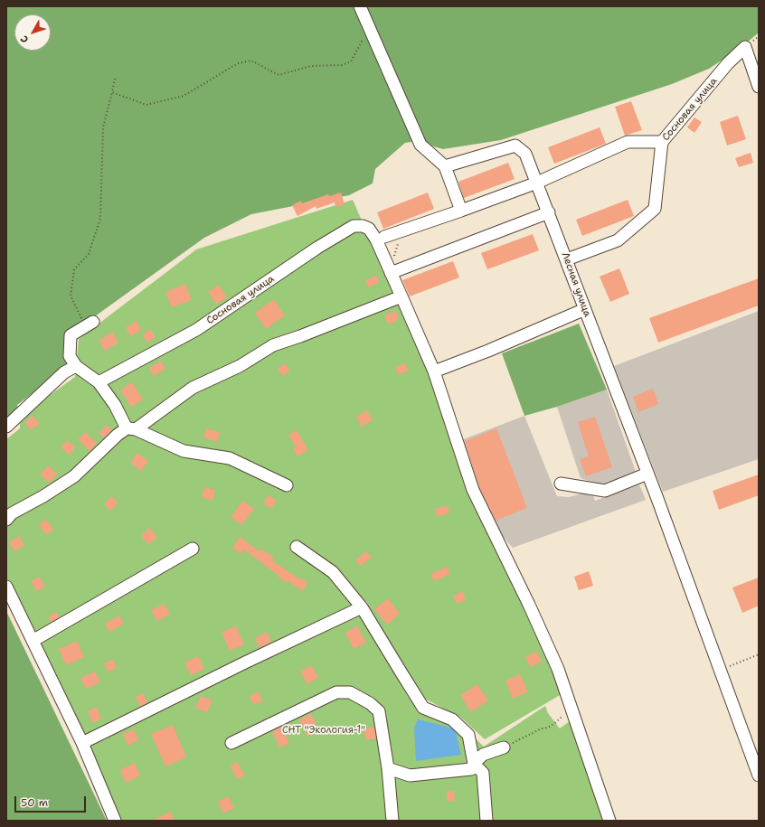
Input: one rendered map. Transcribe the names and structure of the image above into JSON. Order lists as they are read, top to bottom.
{
  "streets": {
    "street": ["Сосновая улица", "Лесная улица"]
  },
  "crossings": [
    ["Сосновая улица", "Лесная улица"]
  ],
  "parks": ["СНТ \"Экология-1\""],
  "scale_bar": "50 m",
  "north": "bottom left"
}
